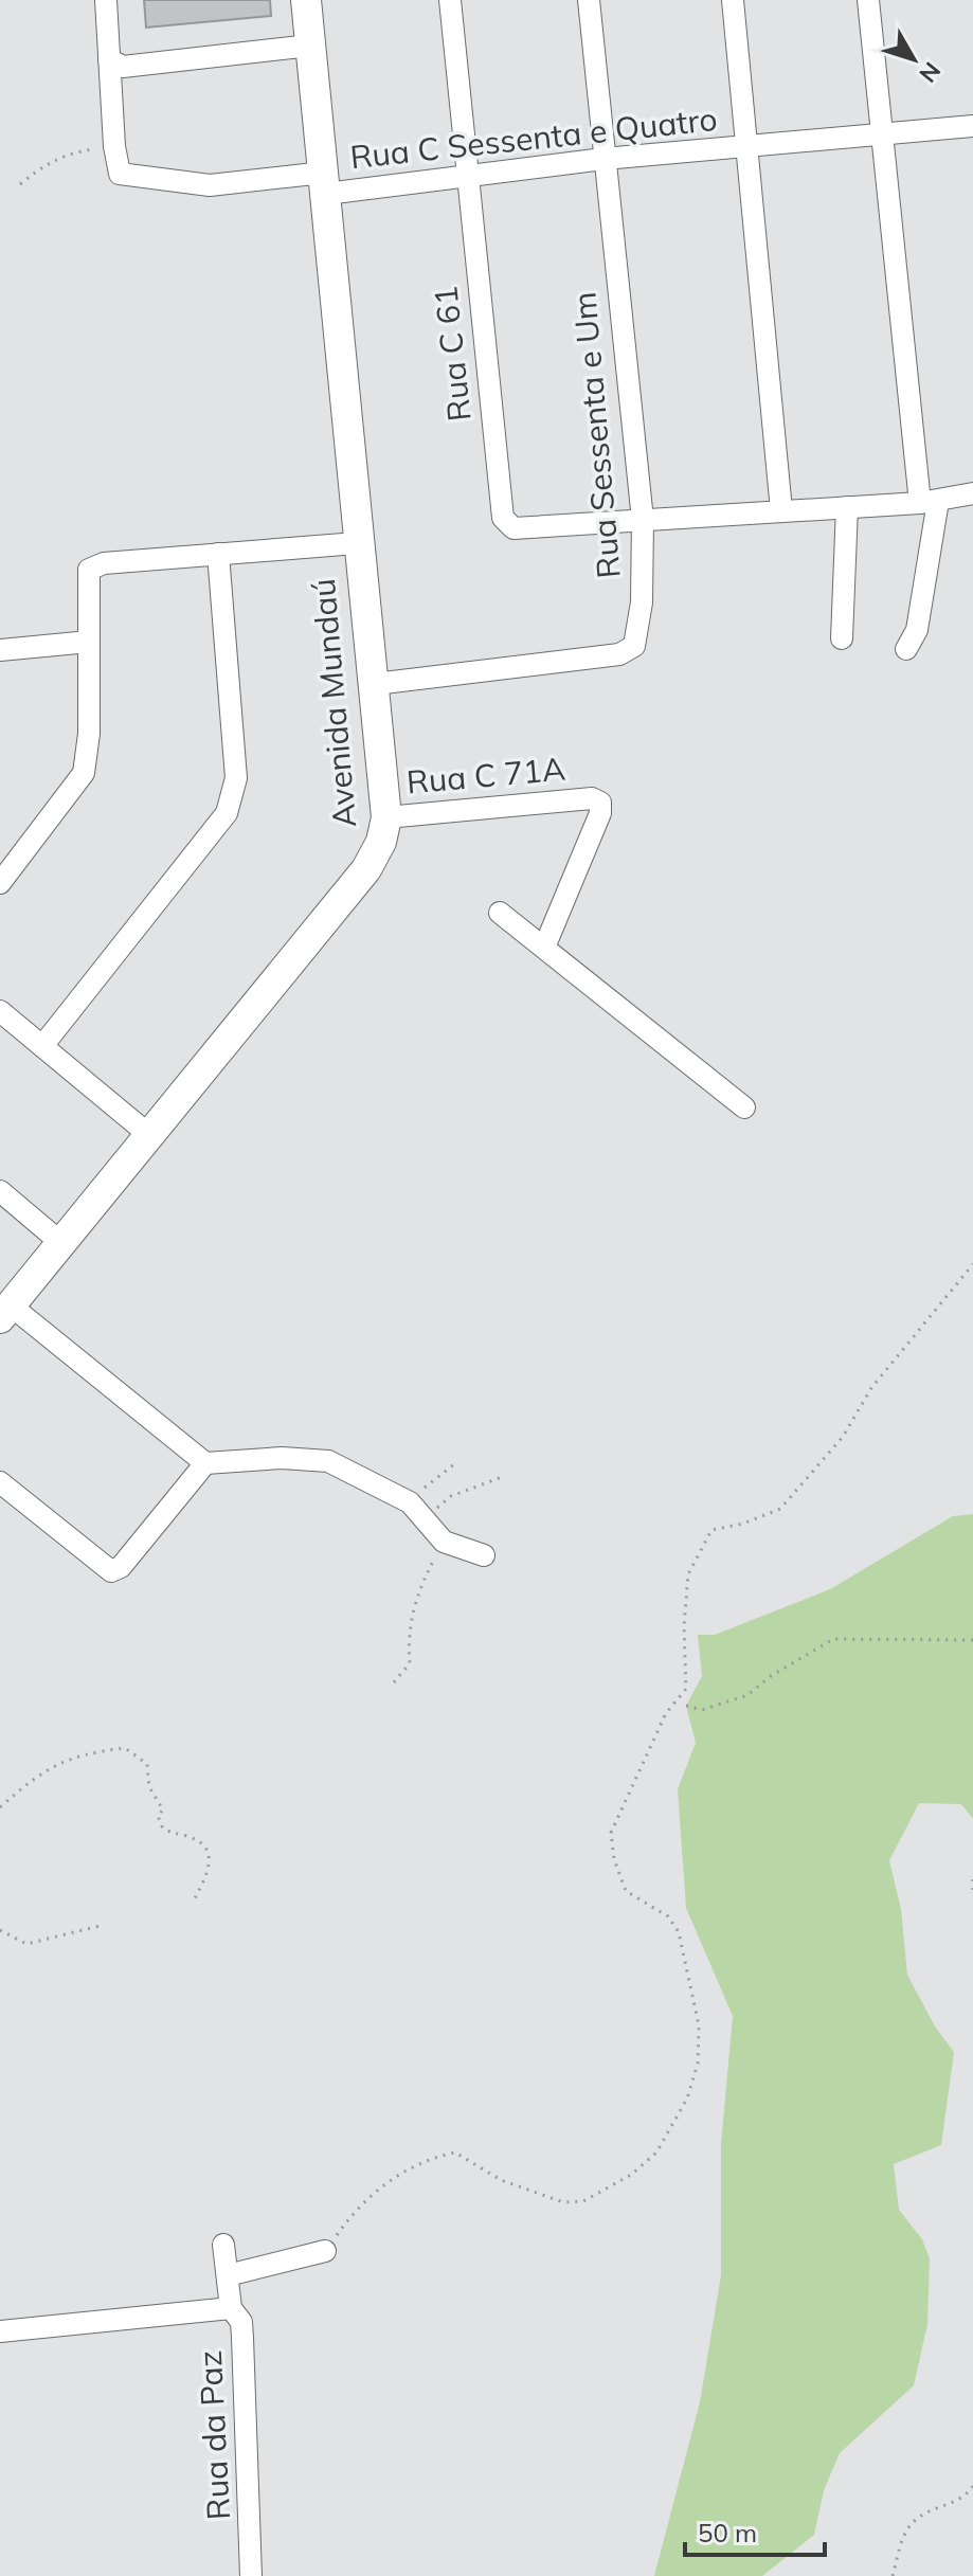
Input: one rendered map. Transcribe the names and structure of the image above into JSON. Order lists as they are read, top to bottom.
{
  "streets": {
    "street": [
      "Rua C Sessenta e Quatro",
      "Rua C 61",
      "Rua Sessenta e Um",
      "Avenida Mundaú",
      "Rua C 71A",
      "Rua da Paz"
    ]
  },
  "crossings": [
    ["Rua C Sessenta e Quatro", "Rua C 61"],
    ["Rua C Sessenta e Quatro", "Rua Sessenta e Um"],
    ["Rua C Sessenta e Quatro", "Avenida Mundaú"],
    ["Rua C 61", "Rua Sessenta e Um"],
    ["Rua Sessenta e Um", "Avenida Mundaú"],
    ["Avenida Mundaú", "Rua C 71A"]
  ],
  "scale_bar": "50 m",
  "north": "bottom right"
}
